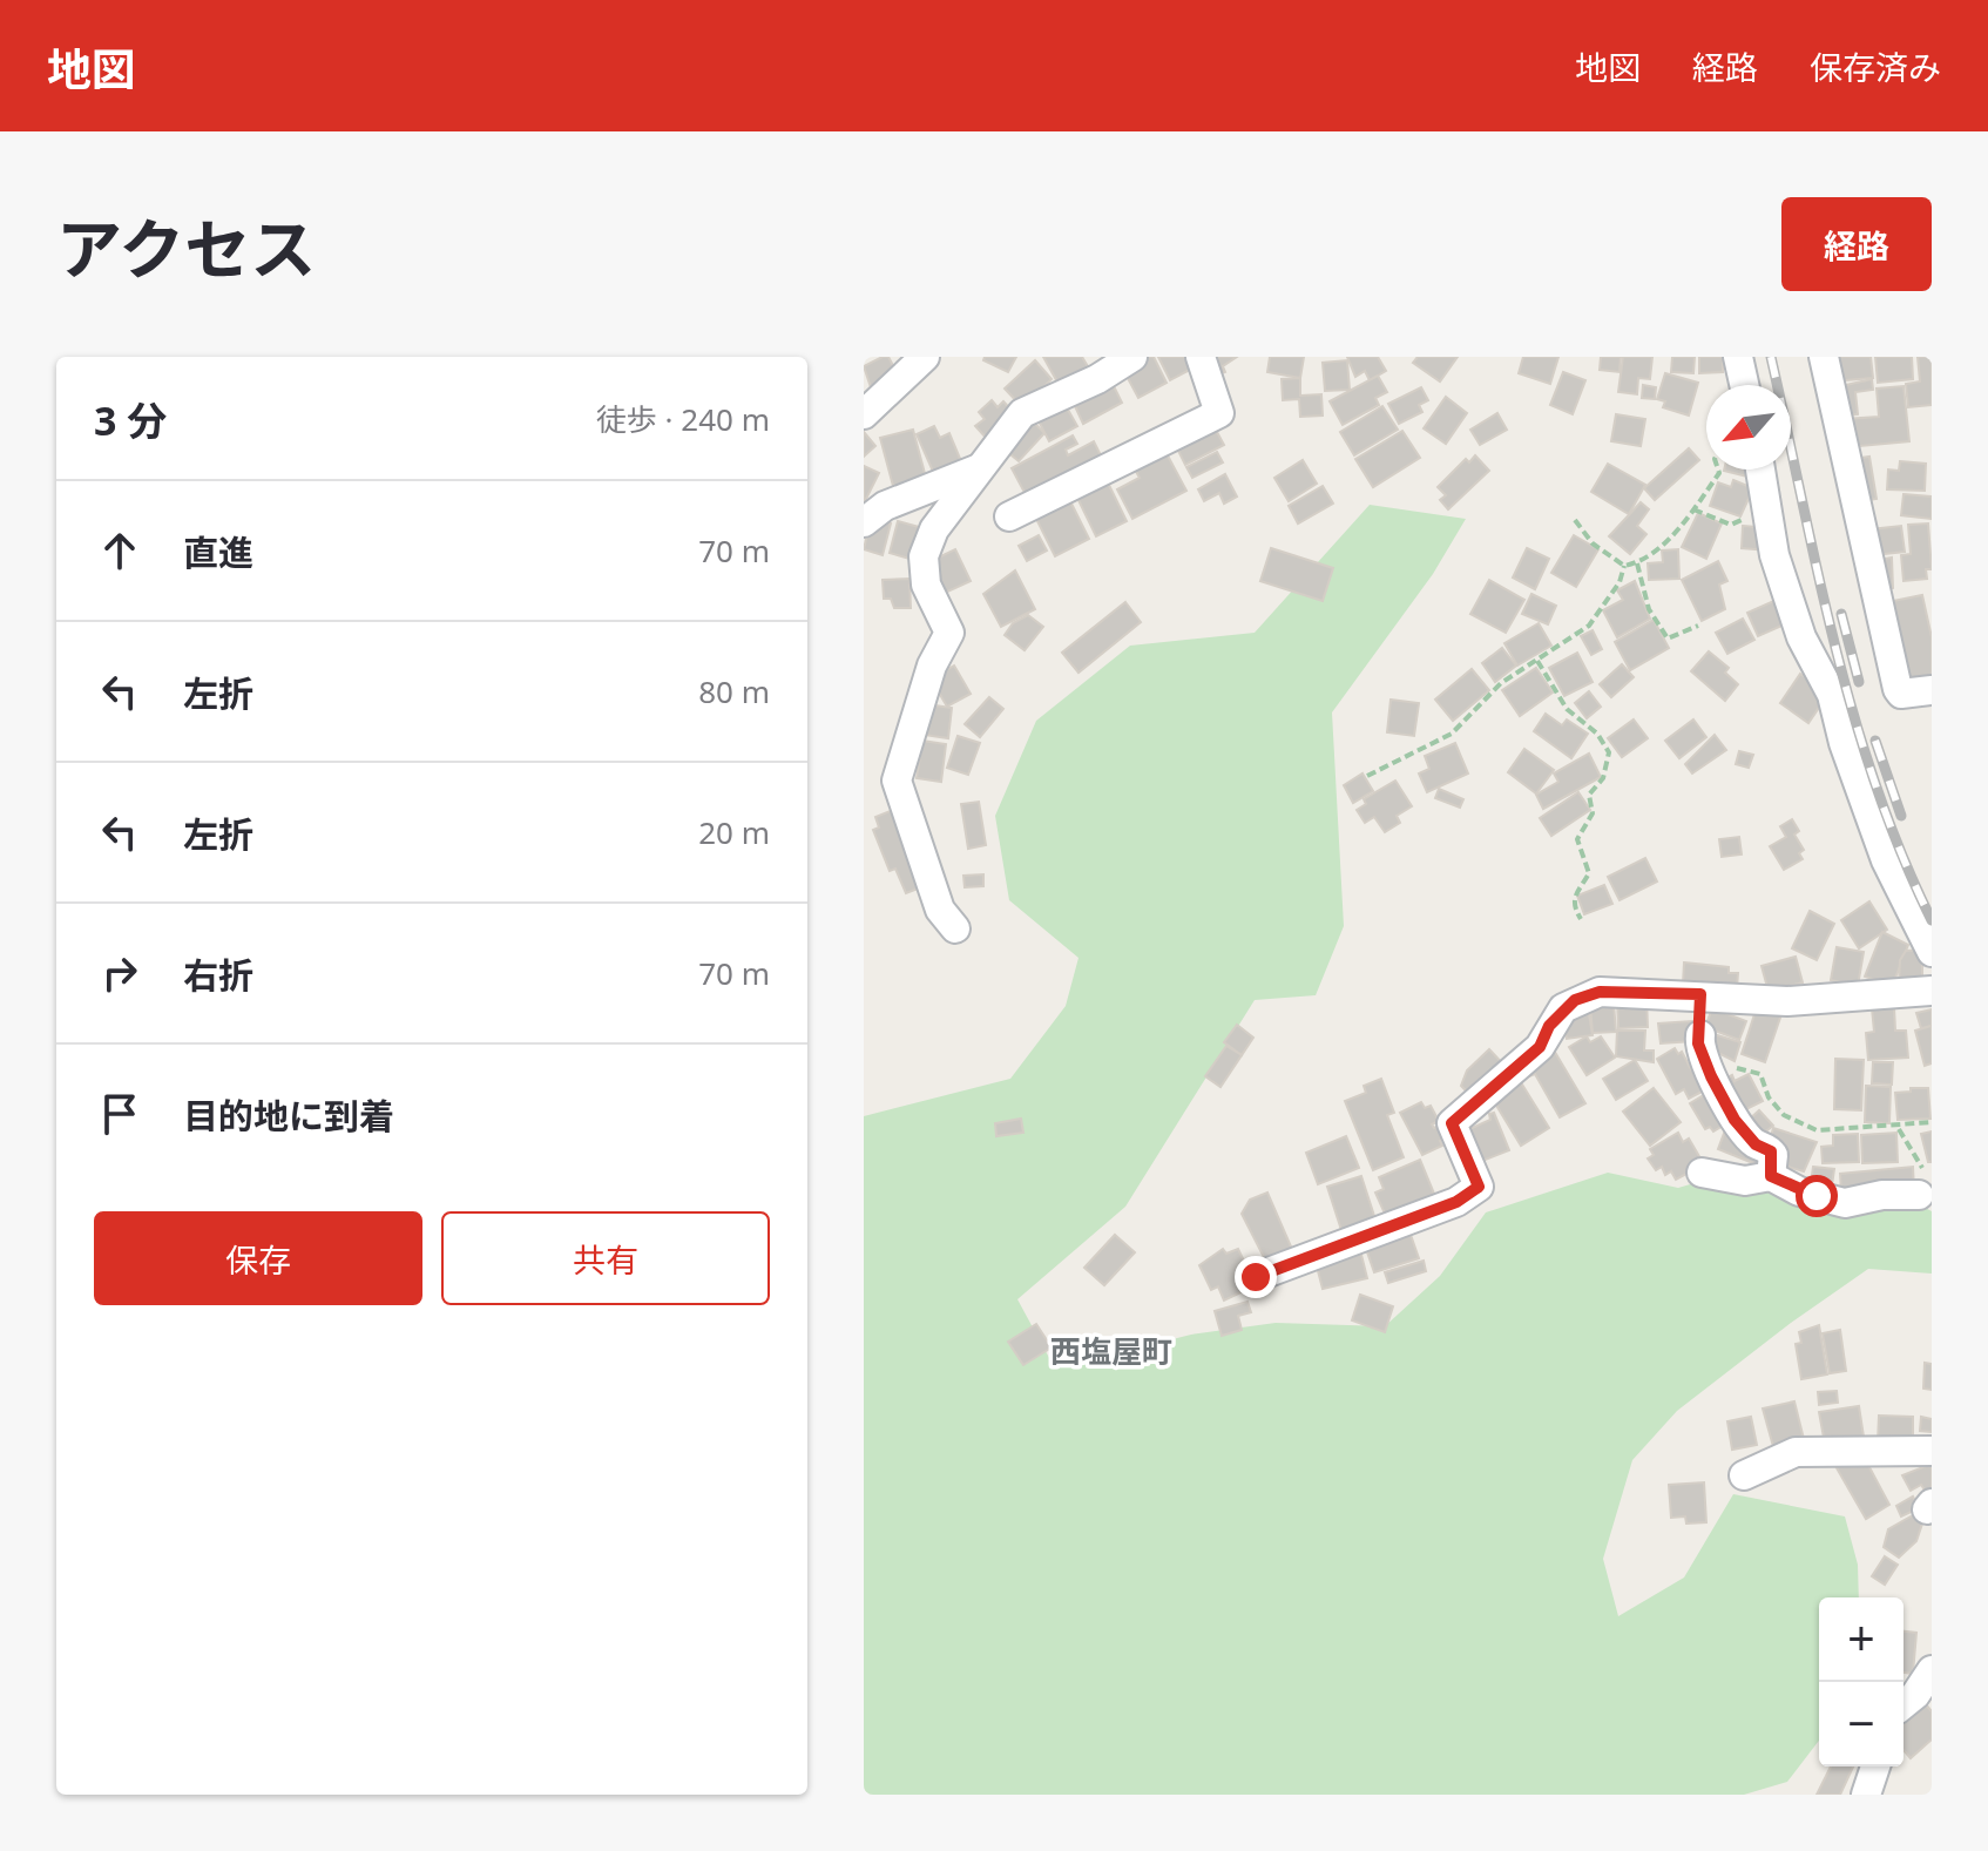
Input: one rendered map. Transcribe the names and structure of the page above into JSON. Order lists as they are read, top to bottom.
{
  "districts": ["西塩屋町"],
  "north": "bottom left",
  "page": {
    "header": "地図",
    "nav": ["地図", "経路", "保存済み"],
    "title": "アクセス",
    "buttons": [
      "経路",
      ["保存", "共有"]
    ],
    "heading": ["3 分", "徒歩 · 240 m"],
    "list": [
      ["直進", "70 m"],
      ["左折", "80 m"],
      ["左折", "20 m"],
      ["右折", "70 m"],
      "目的地に到着"
    ],
    "map_buttons": ["+", "−"]
  }
}
